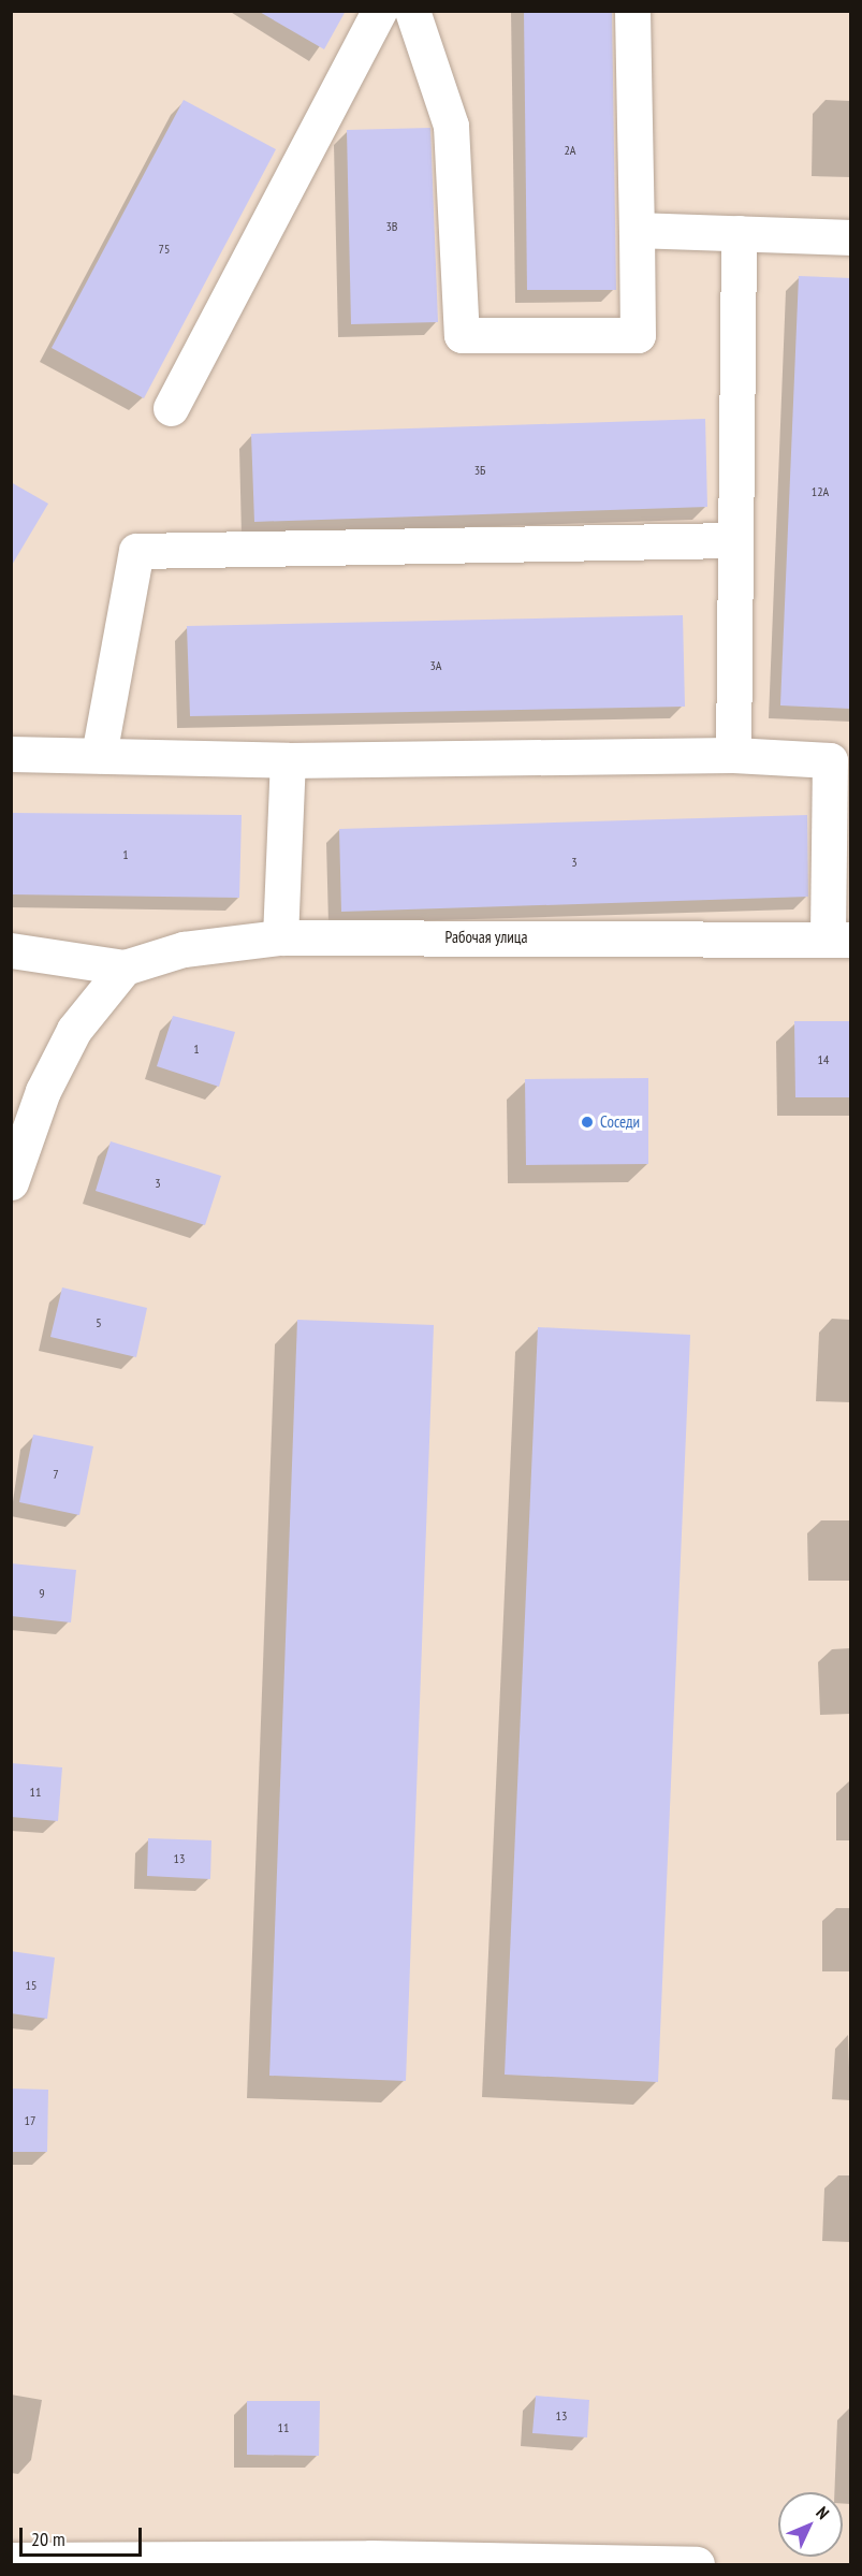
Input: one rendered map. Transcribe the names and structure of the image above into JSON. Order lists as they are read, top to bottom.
{
  "streets": {
    "street": ["Рабочая улица"]
  },
  "places": ["Соседи"],
  "house_numbers": [
    "2А",
    "3В",
    "75",
    "3Б",
    "12А",
    "3А",
    "1",
    "3",
    "1",
    "14",
    "3",
    "5",
    "7",
    "9",
    "11",
    "13",
    "15",
    "17",
    "13",
    "11"
  ],
  "scale_bar": "20 m",
  "north": "top right"
}
